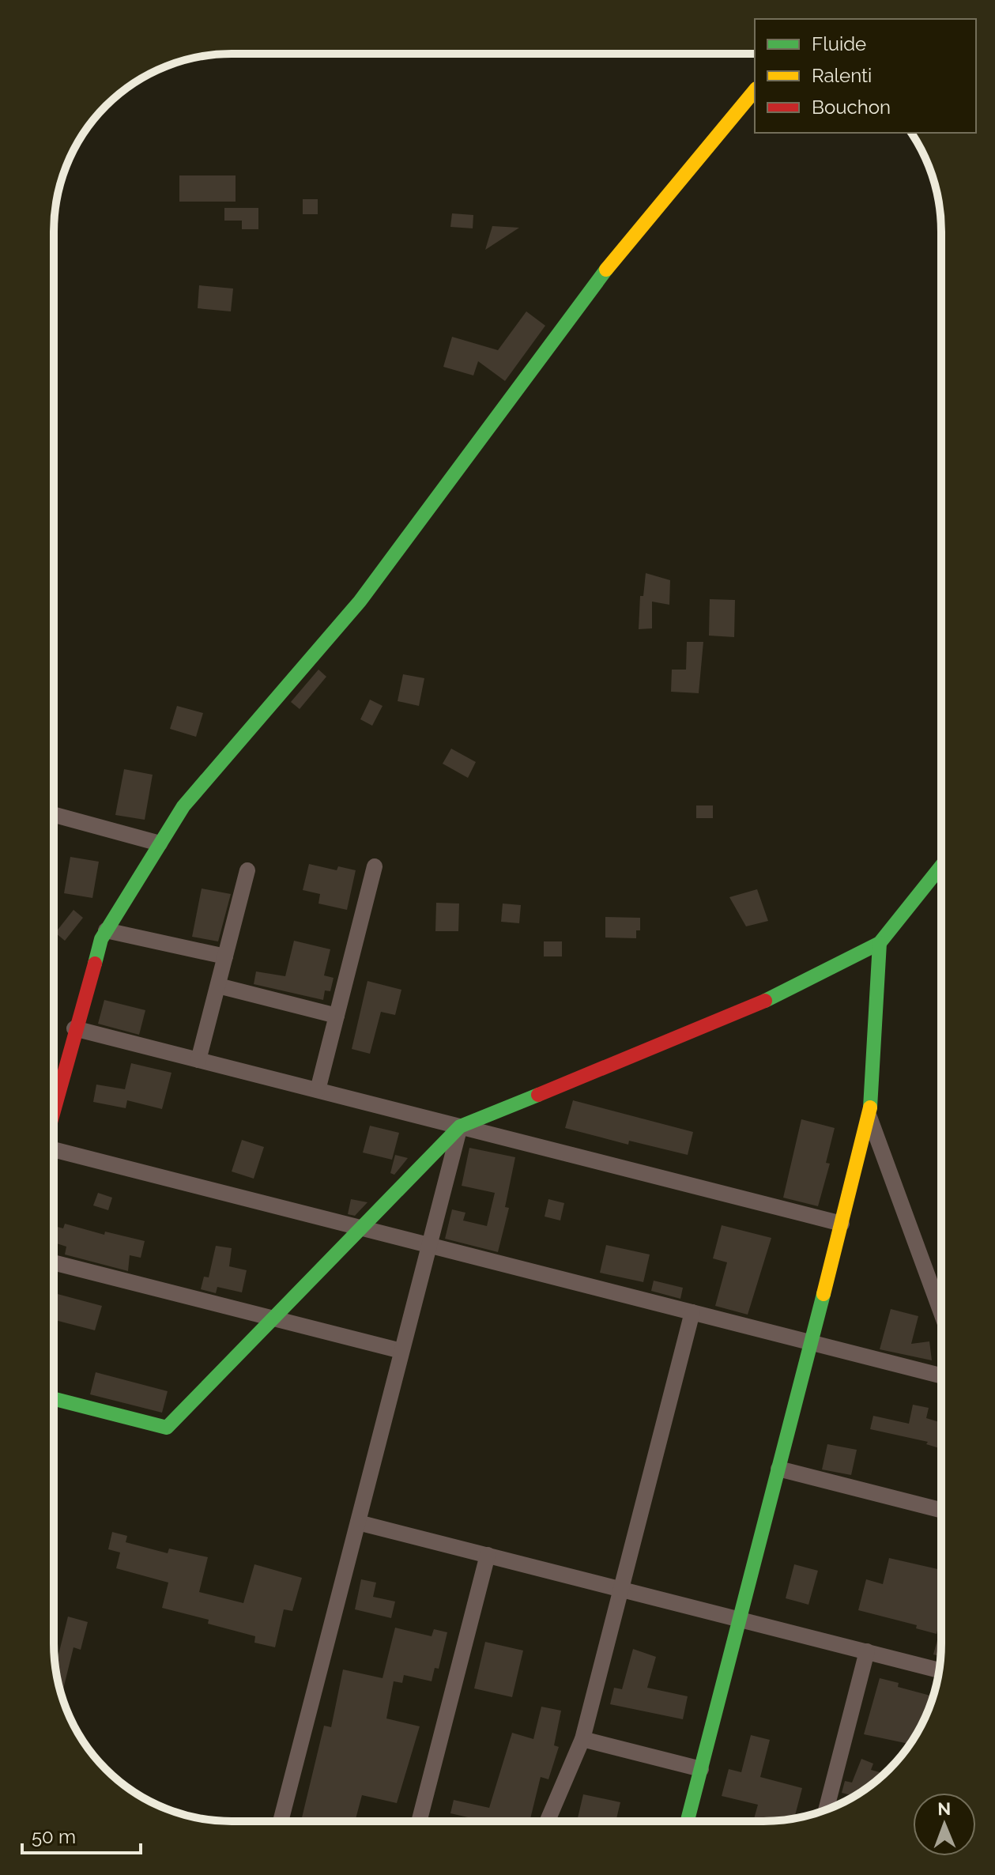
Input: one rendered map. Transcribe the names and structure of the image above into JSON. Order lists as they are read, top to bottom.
{
  "legend": ["Fluide", "Ralenti", "Bouchon"],
  "scale_bar": "50 m",
  "north": "top"
}
